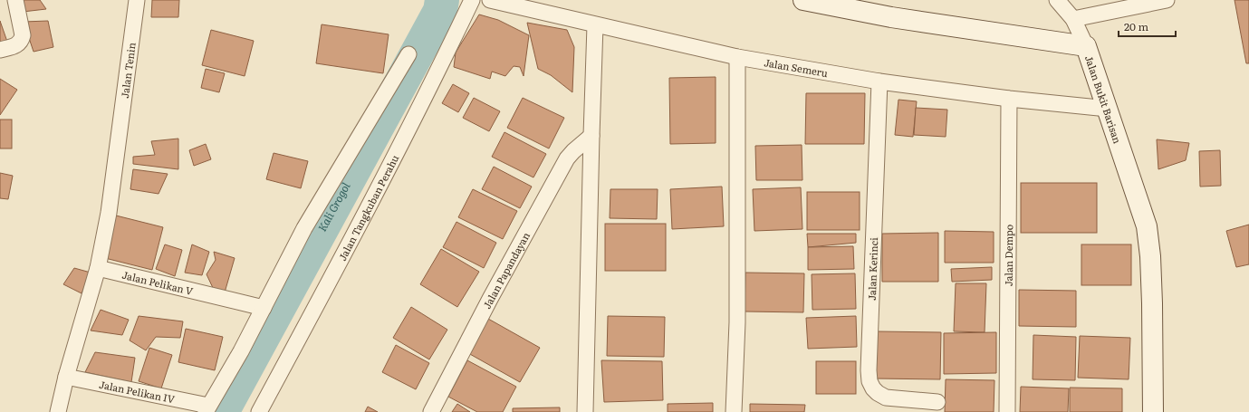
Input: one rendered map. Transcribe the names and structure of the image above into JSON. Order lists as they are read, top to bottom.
{
  "streets": {
    "street": [
      "Jalan Semeru",
      "Jalan Tenin",
      "Jalan Bukit Barisan",
      "Jalan Tangkuban Perahu",
      "Jalan Dempo",
      "Jalan Kerinci",
      "Jalan Papandayan",
      "Jalan Pelikan V",
      "Jalan Pelikan IV"
    ]
  },
  "crossings": [
    ["Jalan Semeru", "Jalan Bukit Barisan"],
    ["Jalan Semeru", "Jalan Dempo"],
    ["Jalan Semeru", "Jalan Kerinci"],
    ["Jalan Tenin", "Jalan Pelikan V"],
    ["Jalan Tenin", "Jalan Pelikan IV"]
  ],
  "water": ["Kali Grogol"],
  "scale_bar": "20 m"
}
